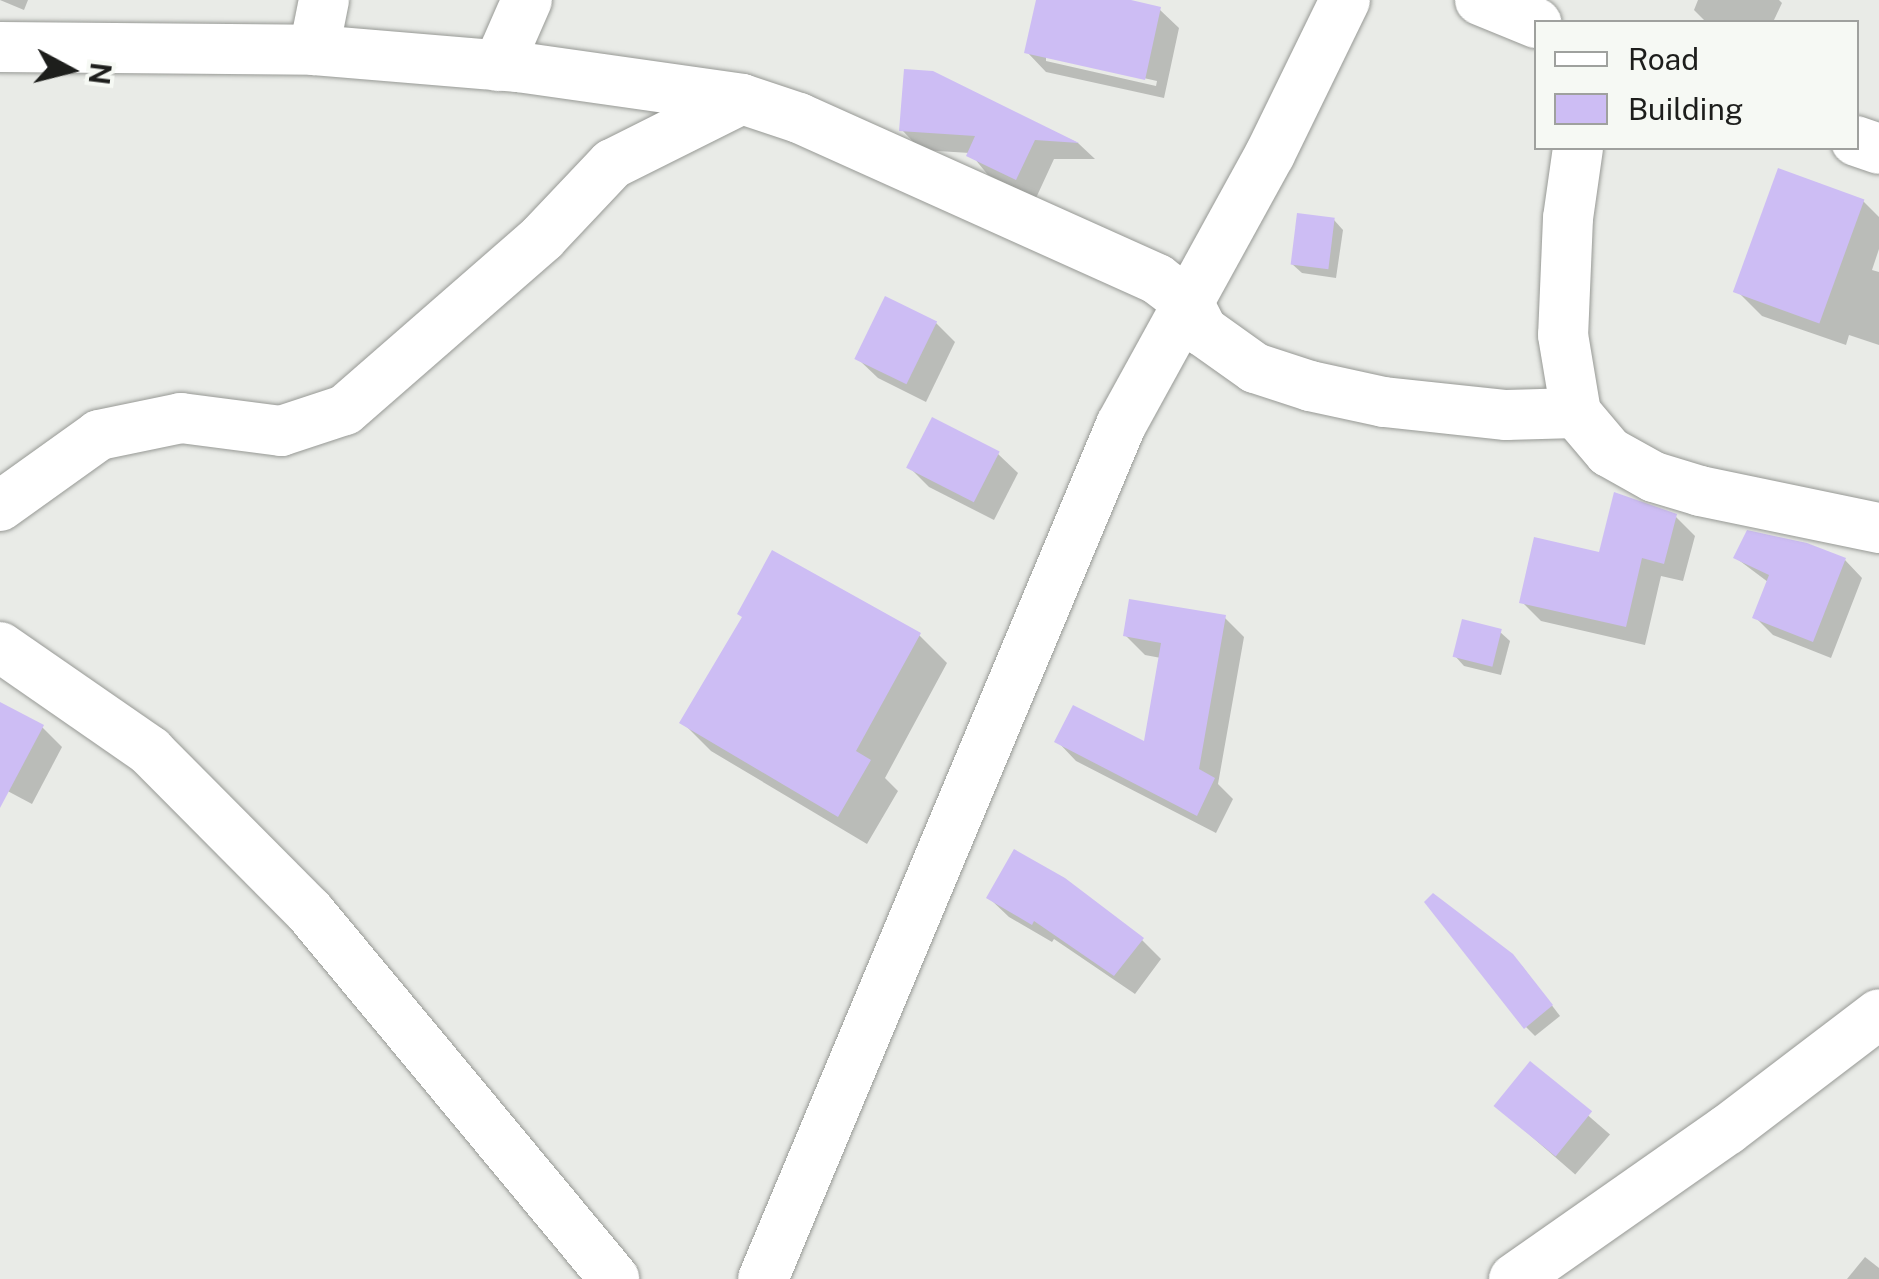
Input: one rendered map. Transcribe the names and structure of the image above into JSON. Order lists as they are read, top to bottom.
{
  "legend": ["Road", "Building"],
  "north": "right"
}
